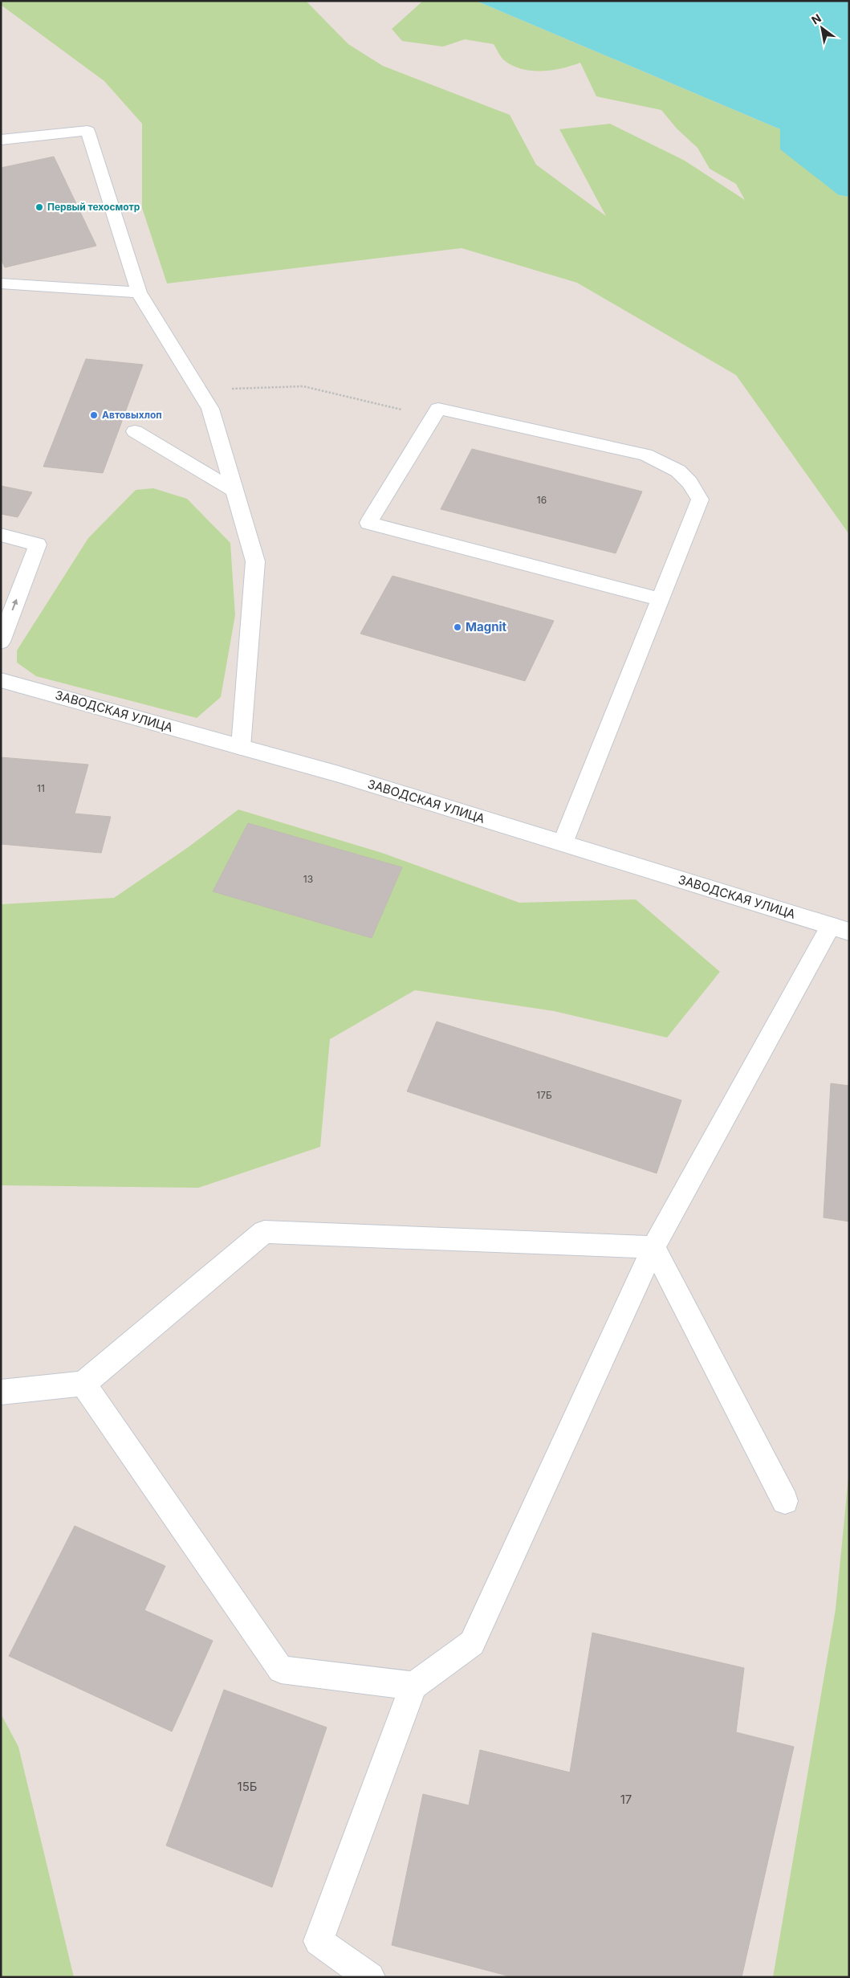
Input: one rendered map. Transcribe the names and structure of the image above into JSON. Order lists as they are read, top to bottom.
{
  "streets": {
    "street": ["ЗАВОДСКАЯ УЛИЦА"]
  },
  "places": ["Первый техосмотр", "Автовыхлоп", "Magnit"],
  "house_numbers": [
    "16",
    "11",
    "13",
    "17Б",
    "15Б",
    "17"
  ],
  "north": "top left"
}
